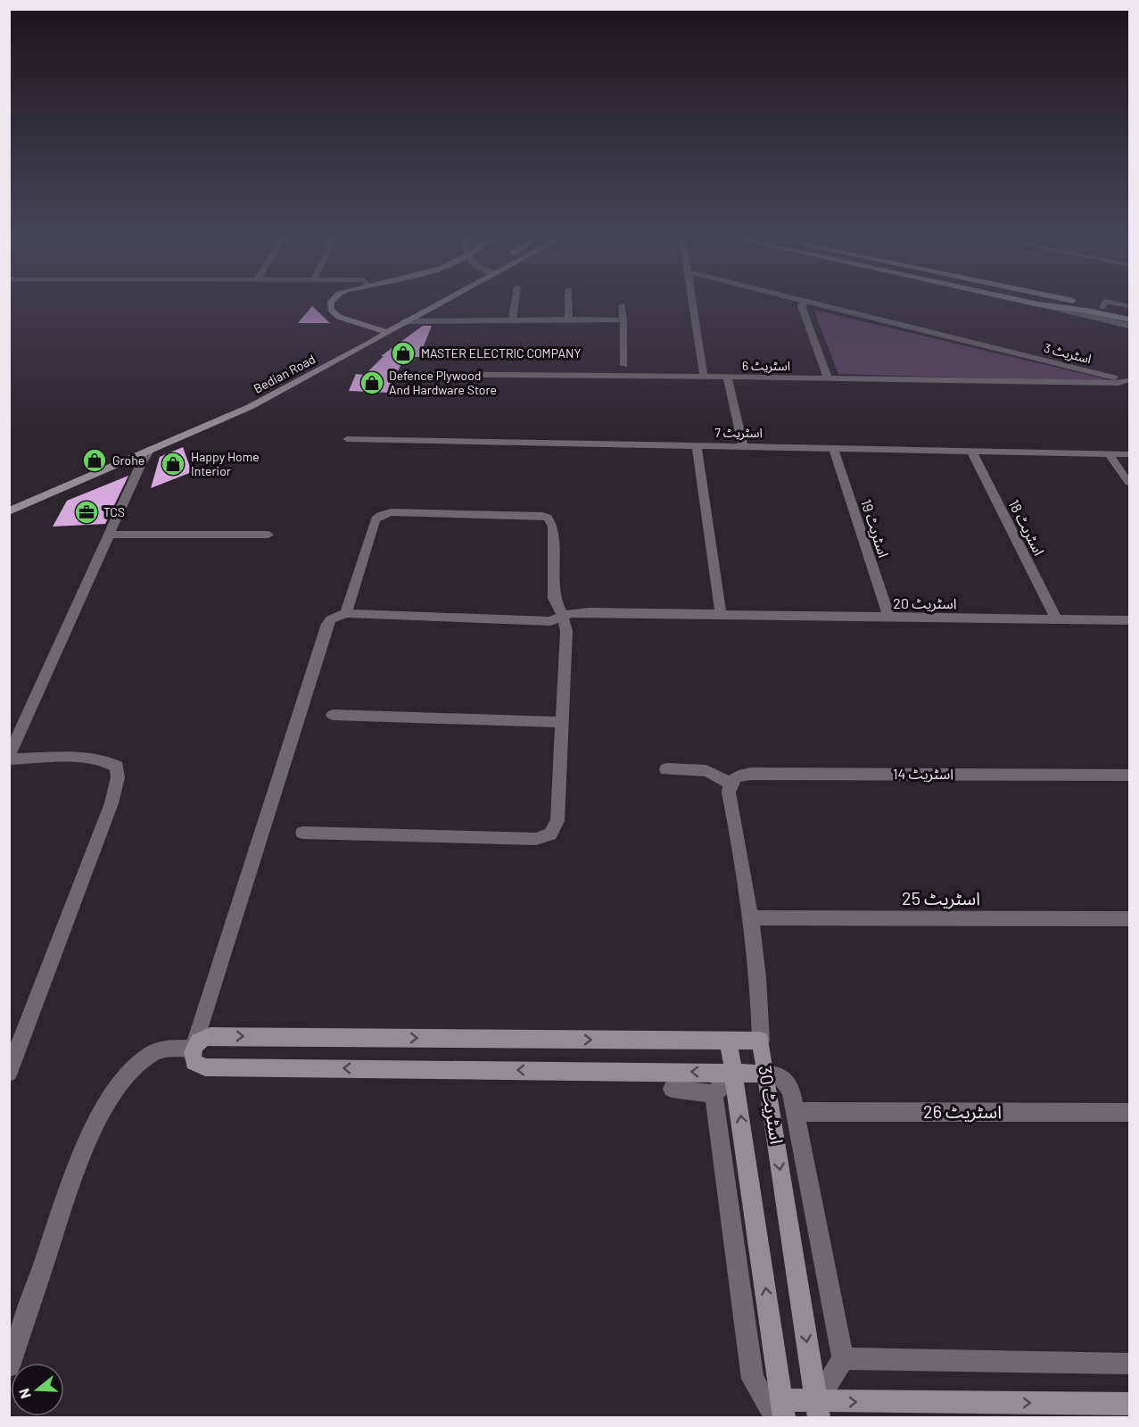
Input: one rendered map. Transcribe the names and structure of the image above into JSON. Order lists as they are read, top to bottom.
{
  "streets": {
    "main road": ["Bedian Road", "اسٹریٹ 30"],
    "street": [
      "اسٹریٹ 3",
      "اسٹریٹ 6",
      "اسٹریٹ 7",
      "اسٹریٹ 18",
      "اسٹریٹ 19",
      "اسٹریٹ 20",
      "اسٹریٹ 14",
      "اسٹریٹ 25",
      "اسٹریٹ 26"
    ]
  },
  "crossings": [
    ["اسٹریٹ 3", "اسٹریٹ 6"],
    ["اسٹریٹ 7", "اسٹریٹ 18"],
    ["اسٹریٹ 7", "اسٹریٹ 19"],
    ["اسٹریٹ 18", "اسٹریٹ 20"],
    ["اسٹریٹ 19", "اسٹریٹ 20"],
    ["اسٹریٹ 14", "اسٹریٹ 30"],
    ["اسٹریٹ 25", "اسٹریٹ 30"]
  ],
  "places": {
    "shop": [
      "MASTER ELECTRIC COMPANY",
      "Defence Plywood And Hardware Store",
      "Grohe",
      "Happy Home Interior"
    ],
    "office": ["TCS"]
  },
  "north": "left"
}
